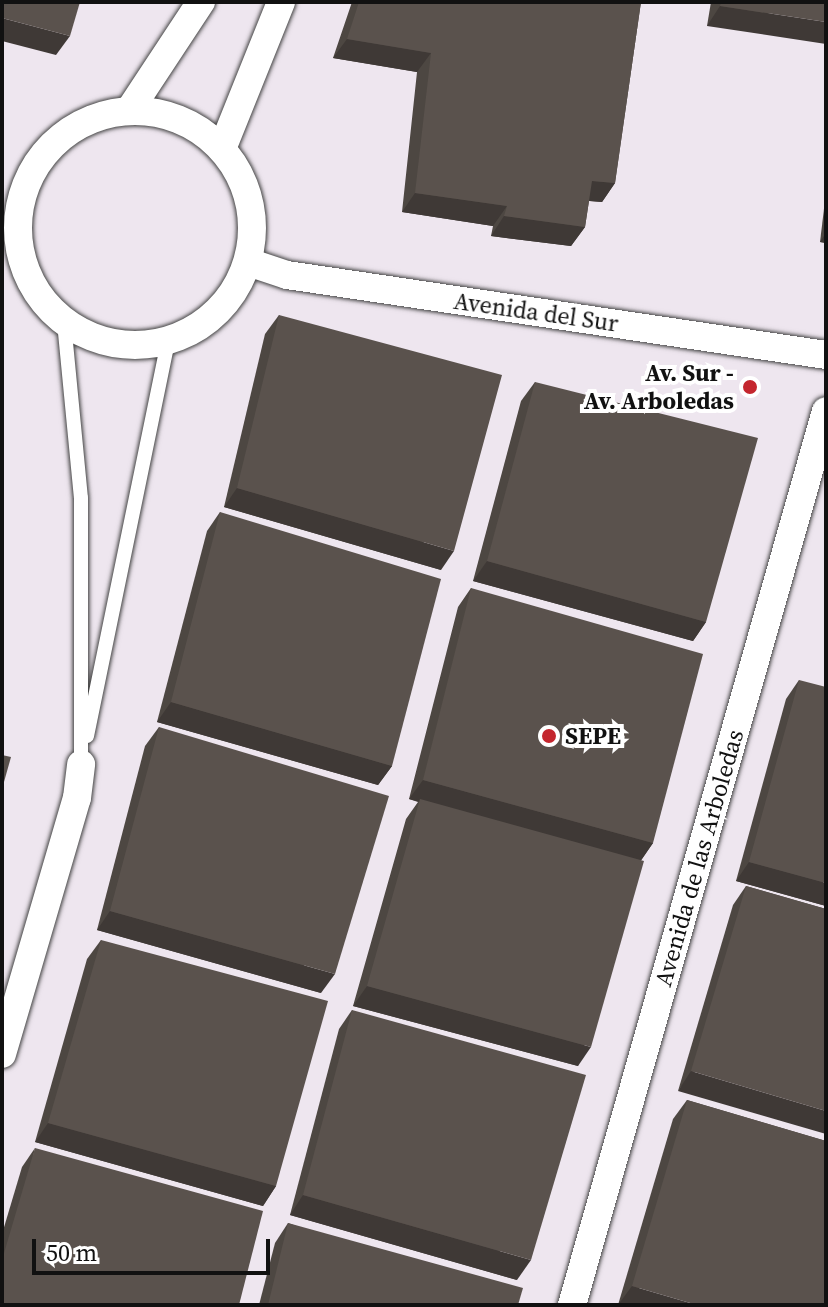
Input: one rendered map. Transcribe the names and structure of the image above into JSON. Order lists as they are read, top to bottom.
{
  "streets": {
    "street": ["Avenida del Sur", "Avenida de las Arboledas"]
  },
  "places": ["Av. Sur - Av. Arboledas", "SEPE"],
  "scale_bar": "50 m"
}
